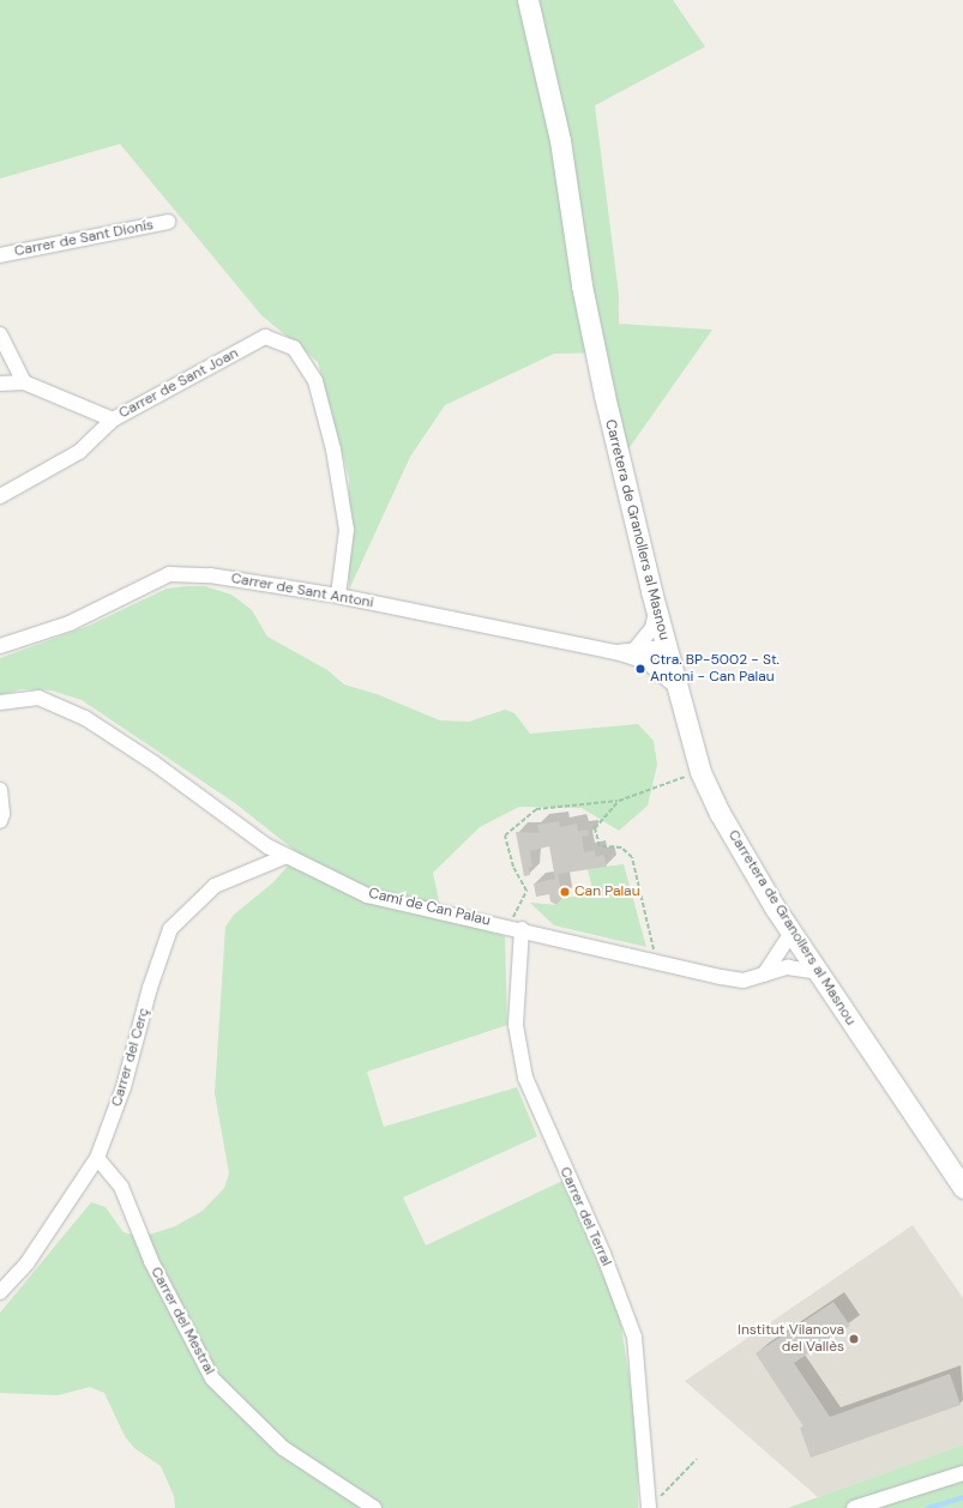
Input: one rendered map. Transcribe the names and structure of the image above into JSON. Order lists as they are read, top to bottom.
{
  "streets": {
    "main road": ["Carretera de Granollers al Masnou"],
    "street": [
      "Carrer de Sant Dionís",
      "Carrer de Sant Joan",
      "Carrer de Sant Antoni",
      "Camí de Can Palau",
      "Carrer del Cerç",
      "Carrer del Terral",
      "Carrer del Mestral"
    ]
  },
  "crossings": [
    ["Carrer de Sant Joan", "Carrer de Sant Antoni"],
    ["Carretera de Granollers al Masnou", "Carrer de Sant Antoni"],
    ["Carretera de Granollers al Masnou", "Camí de Can Palau"],
    ["Camí de Can Palau", "Carrer del Cerç"],
    ["Camí de Can Palau", "Carrer del Terral"],
    ["Carrer del Cerç", "Carrer del Mestral"]
  ],
  "places": ["Ctra. BP-5002 - St. Antoni - Can Palau", "Can Palau", "Institut Vilanova del Vallès"]
}
